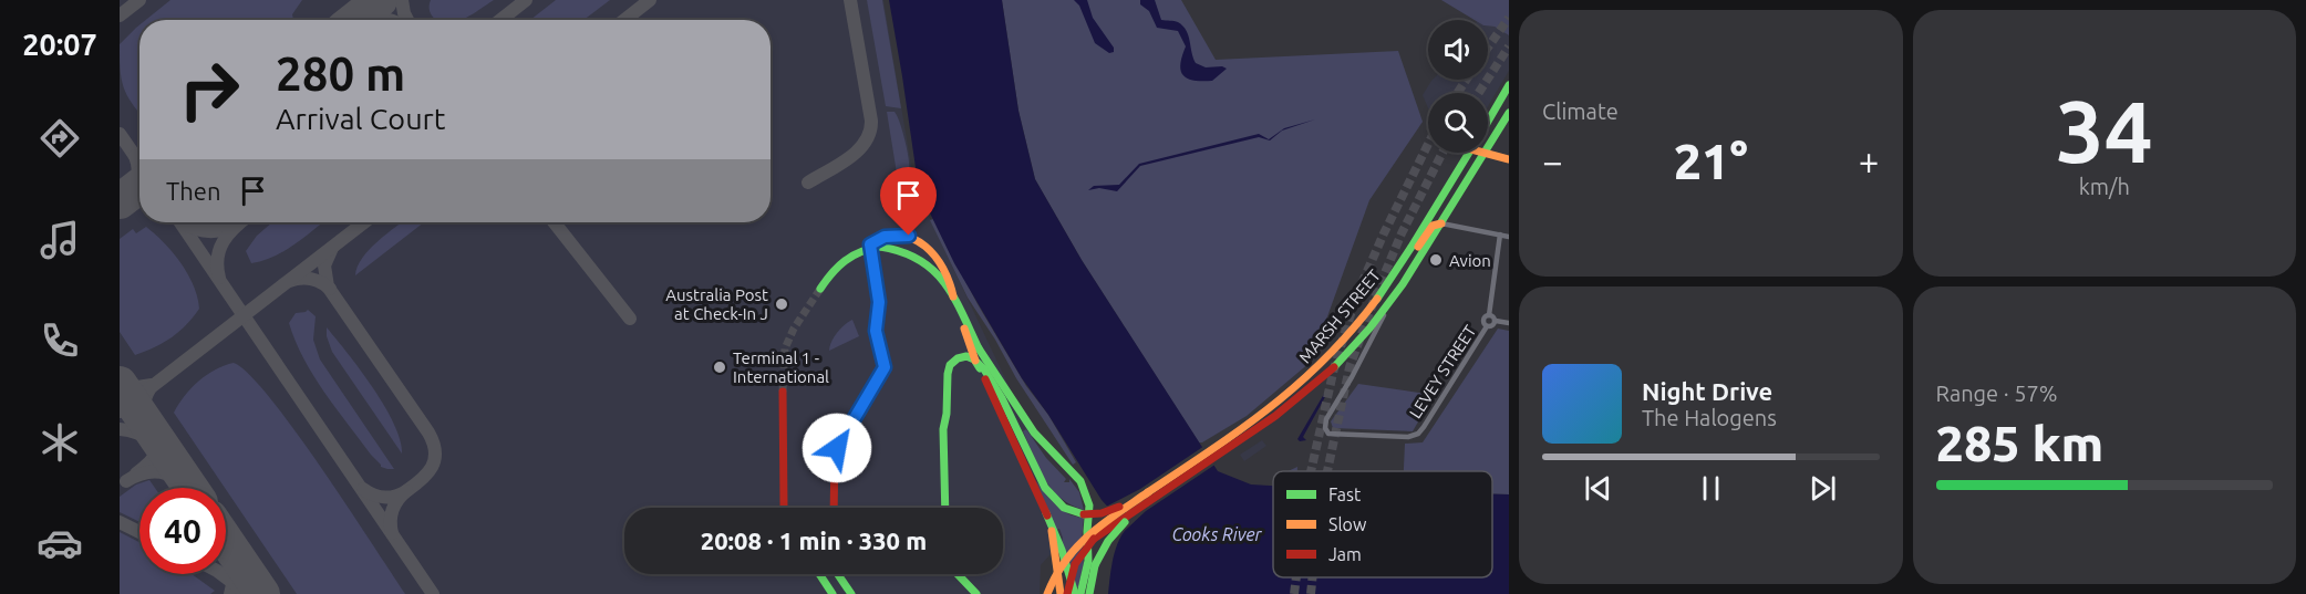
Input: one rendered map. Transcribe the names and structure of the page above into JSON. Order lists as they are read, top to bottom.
{
  "streets": {
    "main road": ["MARSH STREET"],
    "street": ["LEVEY STREET"]
  },
  "crossings": [
    ["MARSH STREET", "LEVEY STREET"]
  ],
  "water": ["Cooks River"],
  "places": ["Avion", "Australia Post at Check-In J", "Terminal 1 - International"],
  "legend": ["Fast", "Slow", "Jam"],
  "page": {
    "tabs": "20:07",
    "tile": [
      "Climate",
      ["34", "km/h"],
      ["Range · 57%", "285 km"]
    ],
    "turn": ["280 m", "Arrival Court"],
    "heat": ["−", "21°", "+"],
    "then": "Then",
    "song": ["Night Drive", "The Halogens"],
    "limit": "40",
    "trip": "20:08 · 1 min · 330 m"
  }
}
